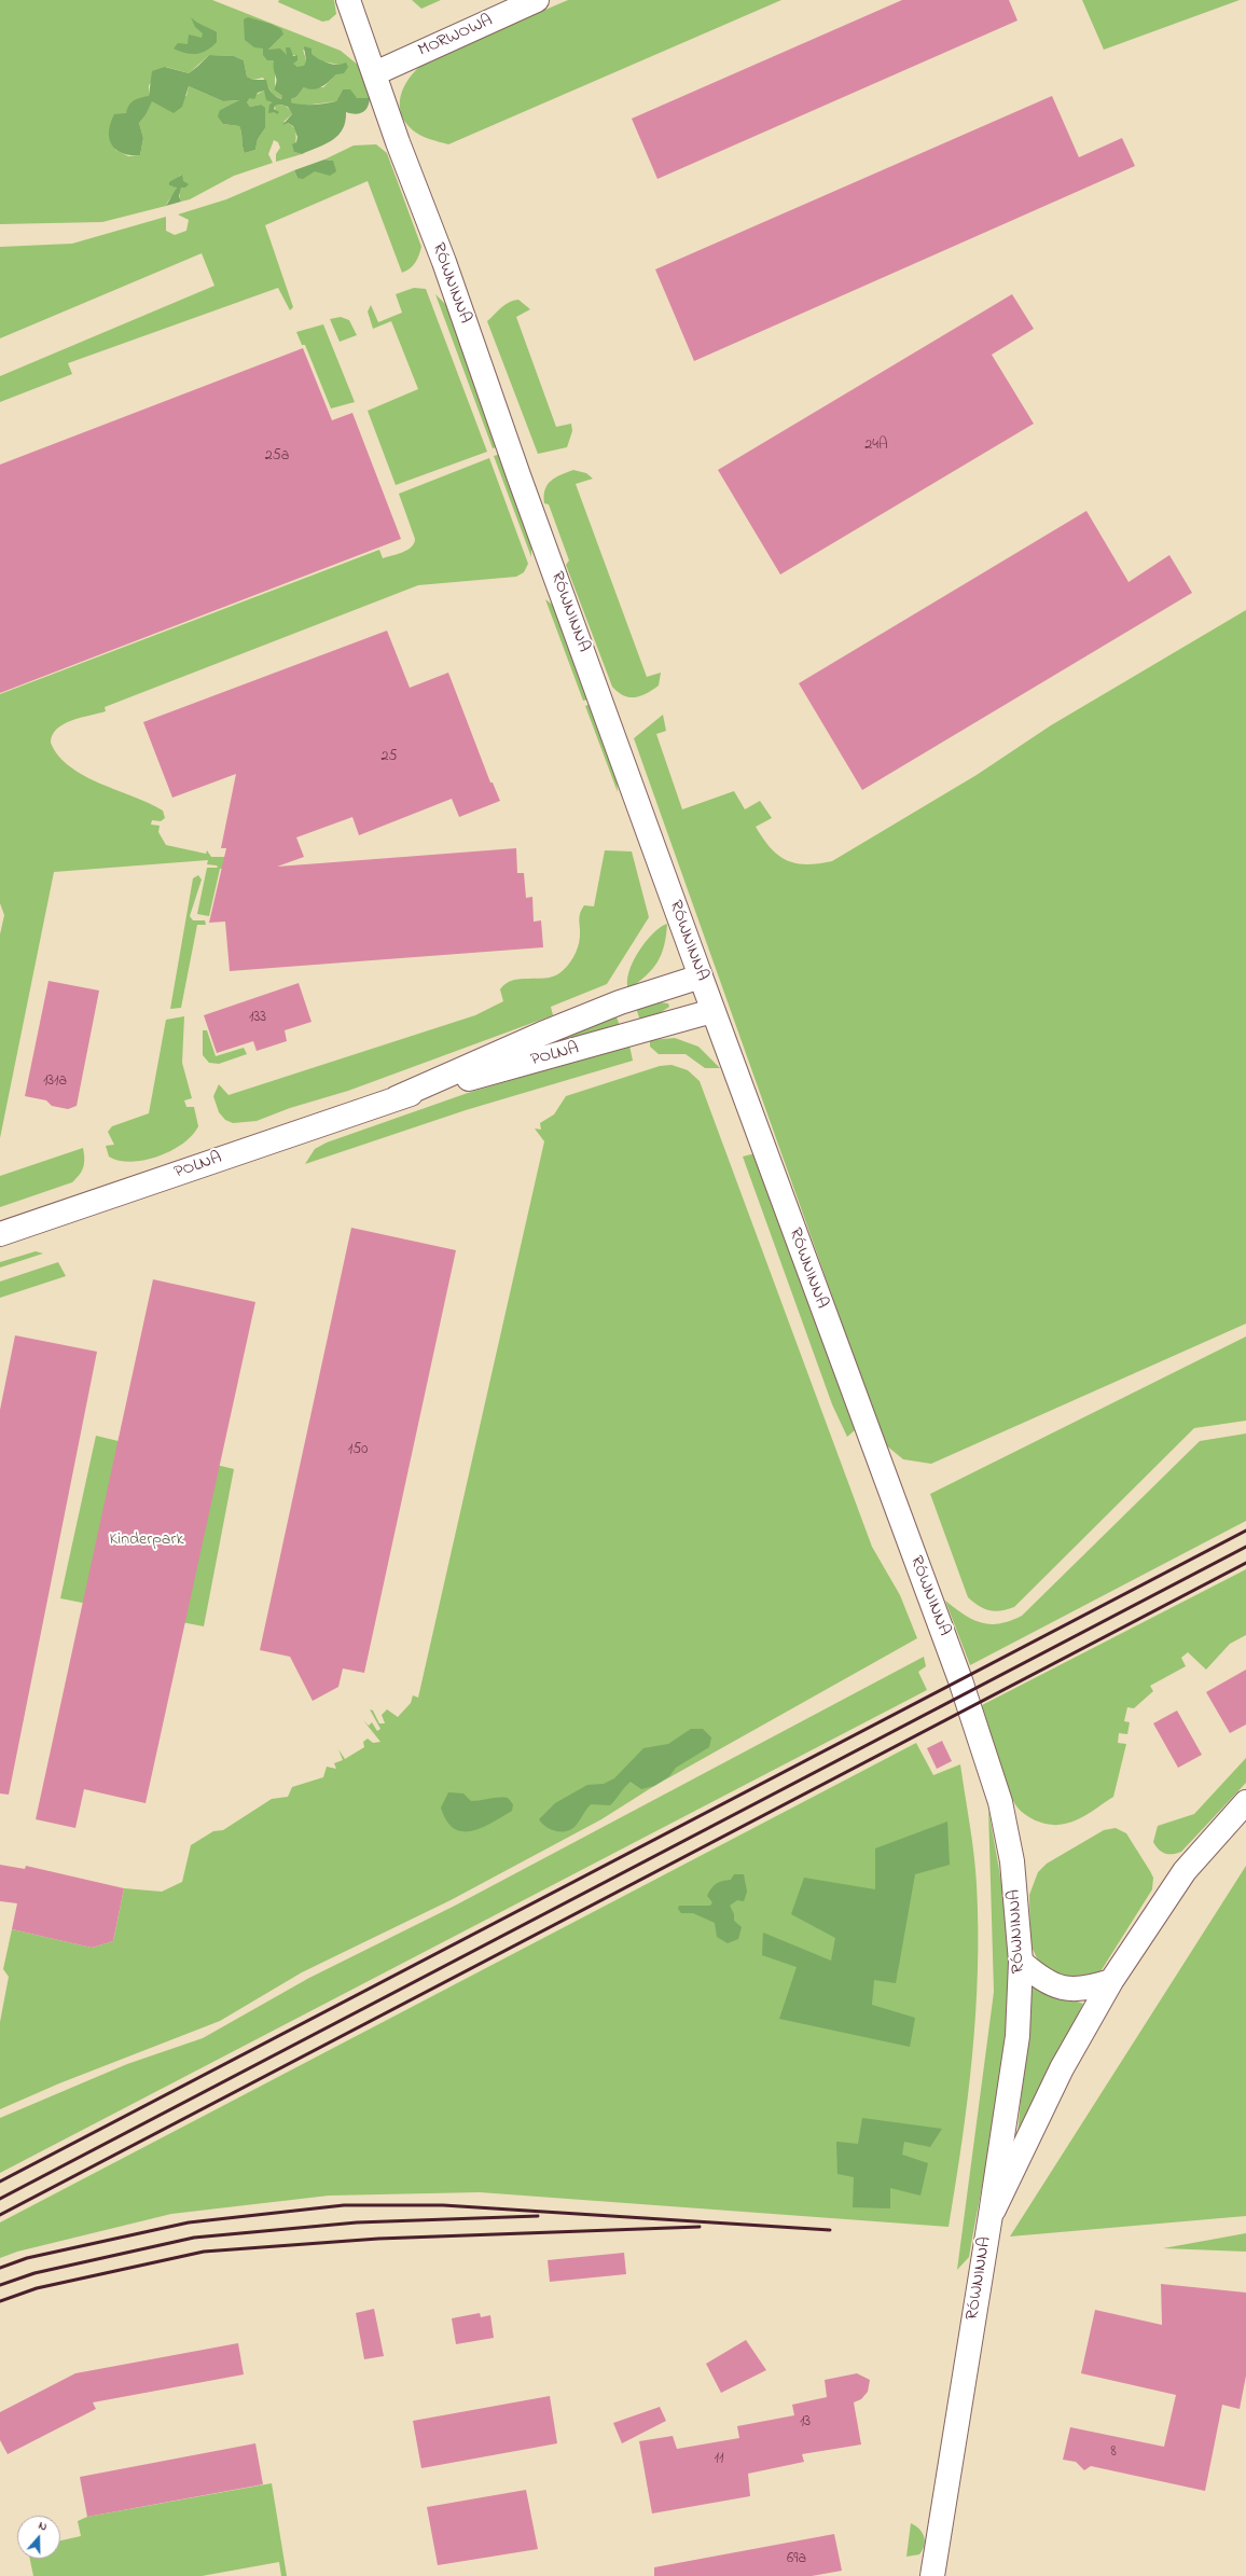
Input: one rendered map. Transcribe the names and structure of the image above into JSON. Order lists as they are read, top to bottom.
{
  "streets": {
    "street": ["MORWOWA", "RÓWNINNA", "POLNA"]
  },
  "crossings": [
    ["MORWOWA", "RÓWNINNA"],
    ["RÓWNINNA", "POLNA"]
  ],
  "parks": ["Kinderpark"],
  "house_numbers": [
    "24A",
    "25a",
    "25",
    "133",
    "131a",
    "150",
    "13",
    "8",
    "11",
    "69a"
  ],
  "north": "top"
}
